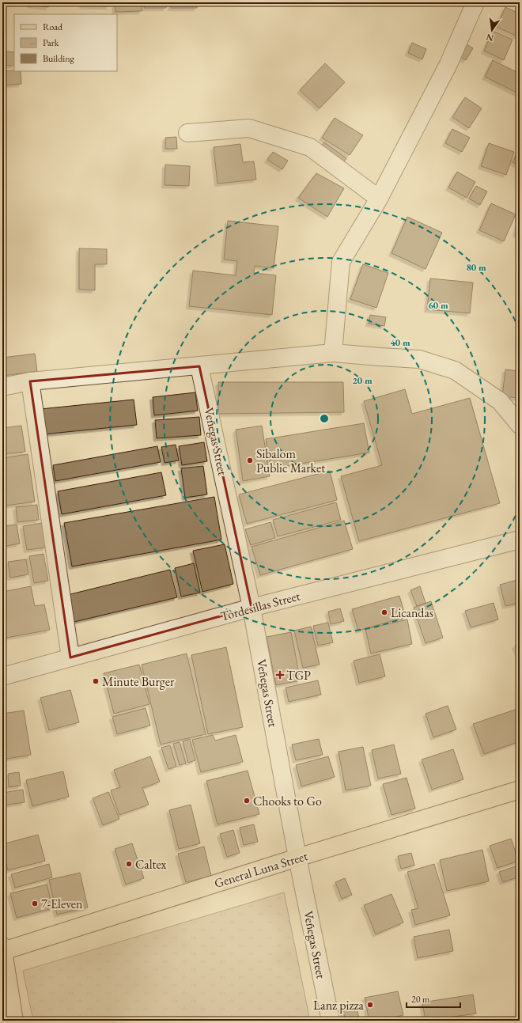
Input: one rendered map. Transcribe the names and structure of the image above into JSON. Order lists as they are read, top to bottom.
{
  "streets": {
    "main road": ["General Luna Street"],
    "street": ["Veñegas Street", "Tordesillas Street"]
  },
  "crossings": [
    ["Veñegas Street", "Tordesillas Street"],
    ["Veñegas Street", "General Luna Street"]
  ],
  "places": {
    "other": [
      "Sibalom Public Market",
      "Licandas",
      "Minute Burger",
      "Chooks to Go",
      "Caltex",
      "7-Eleven",
      "Lanz pizza"
    ],
    "health": ["TGP"]
  },
  "legend": ["Road", "Park", "Building"],
  "scale_bar": "20 m",
  "north": "bottom",
  "rings": [
    "80 m",
    "60 m",
    "40 m",
    "20 m"
  ]
}
